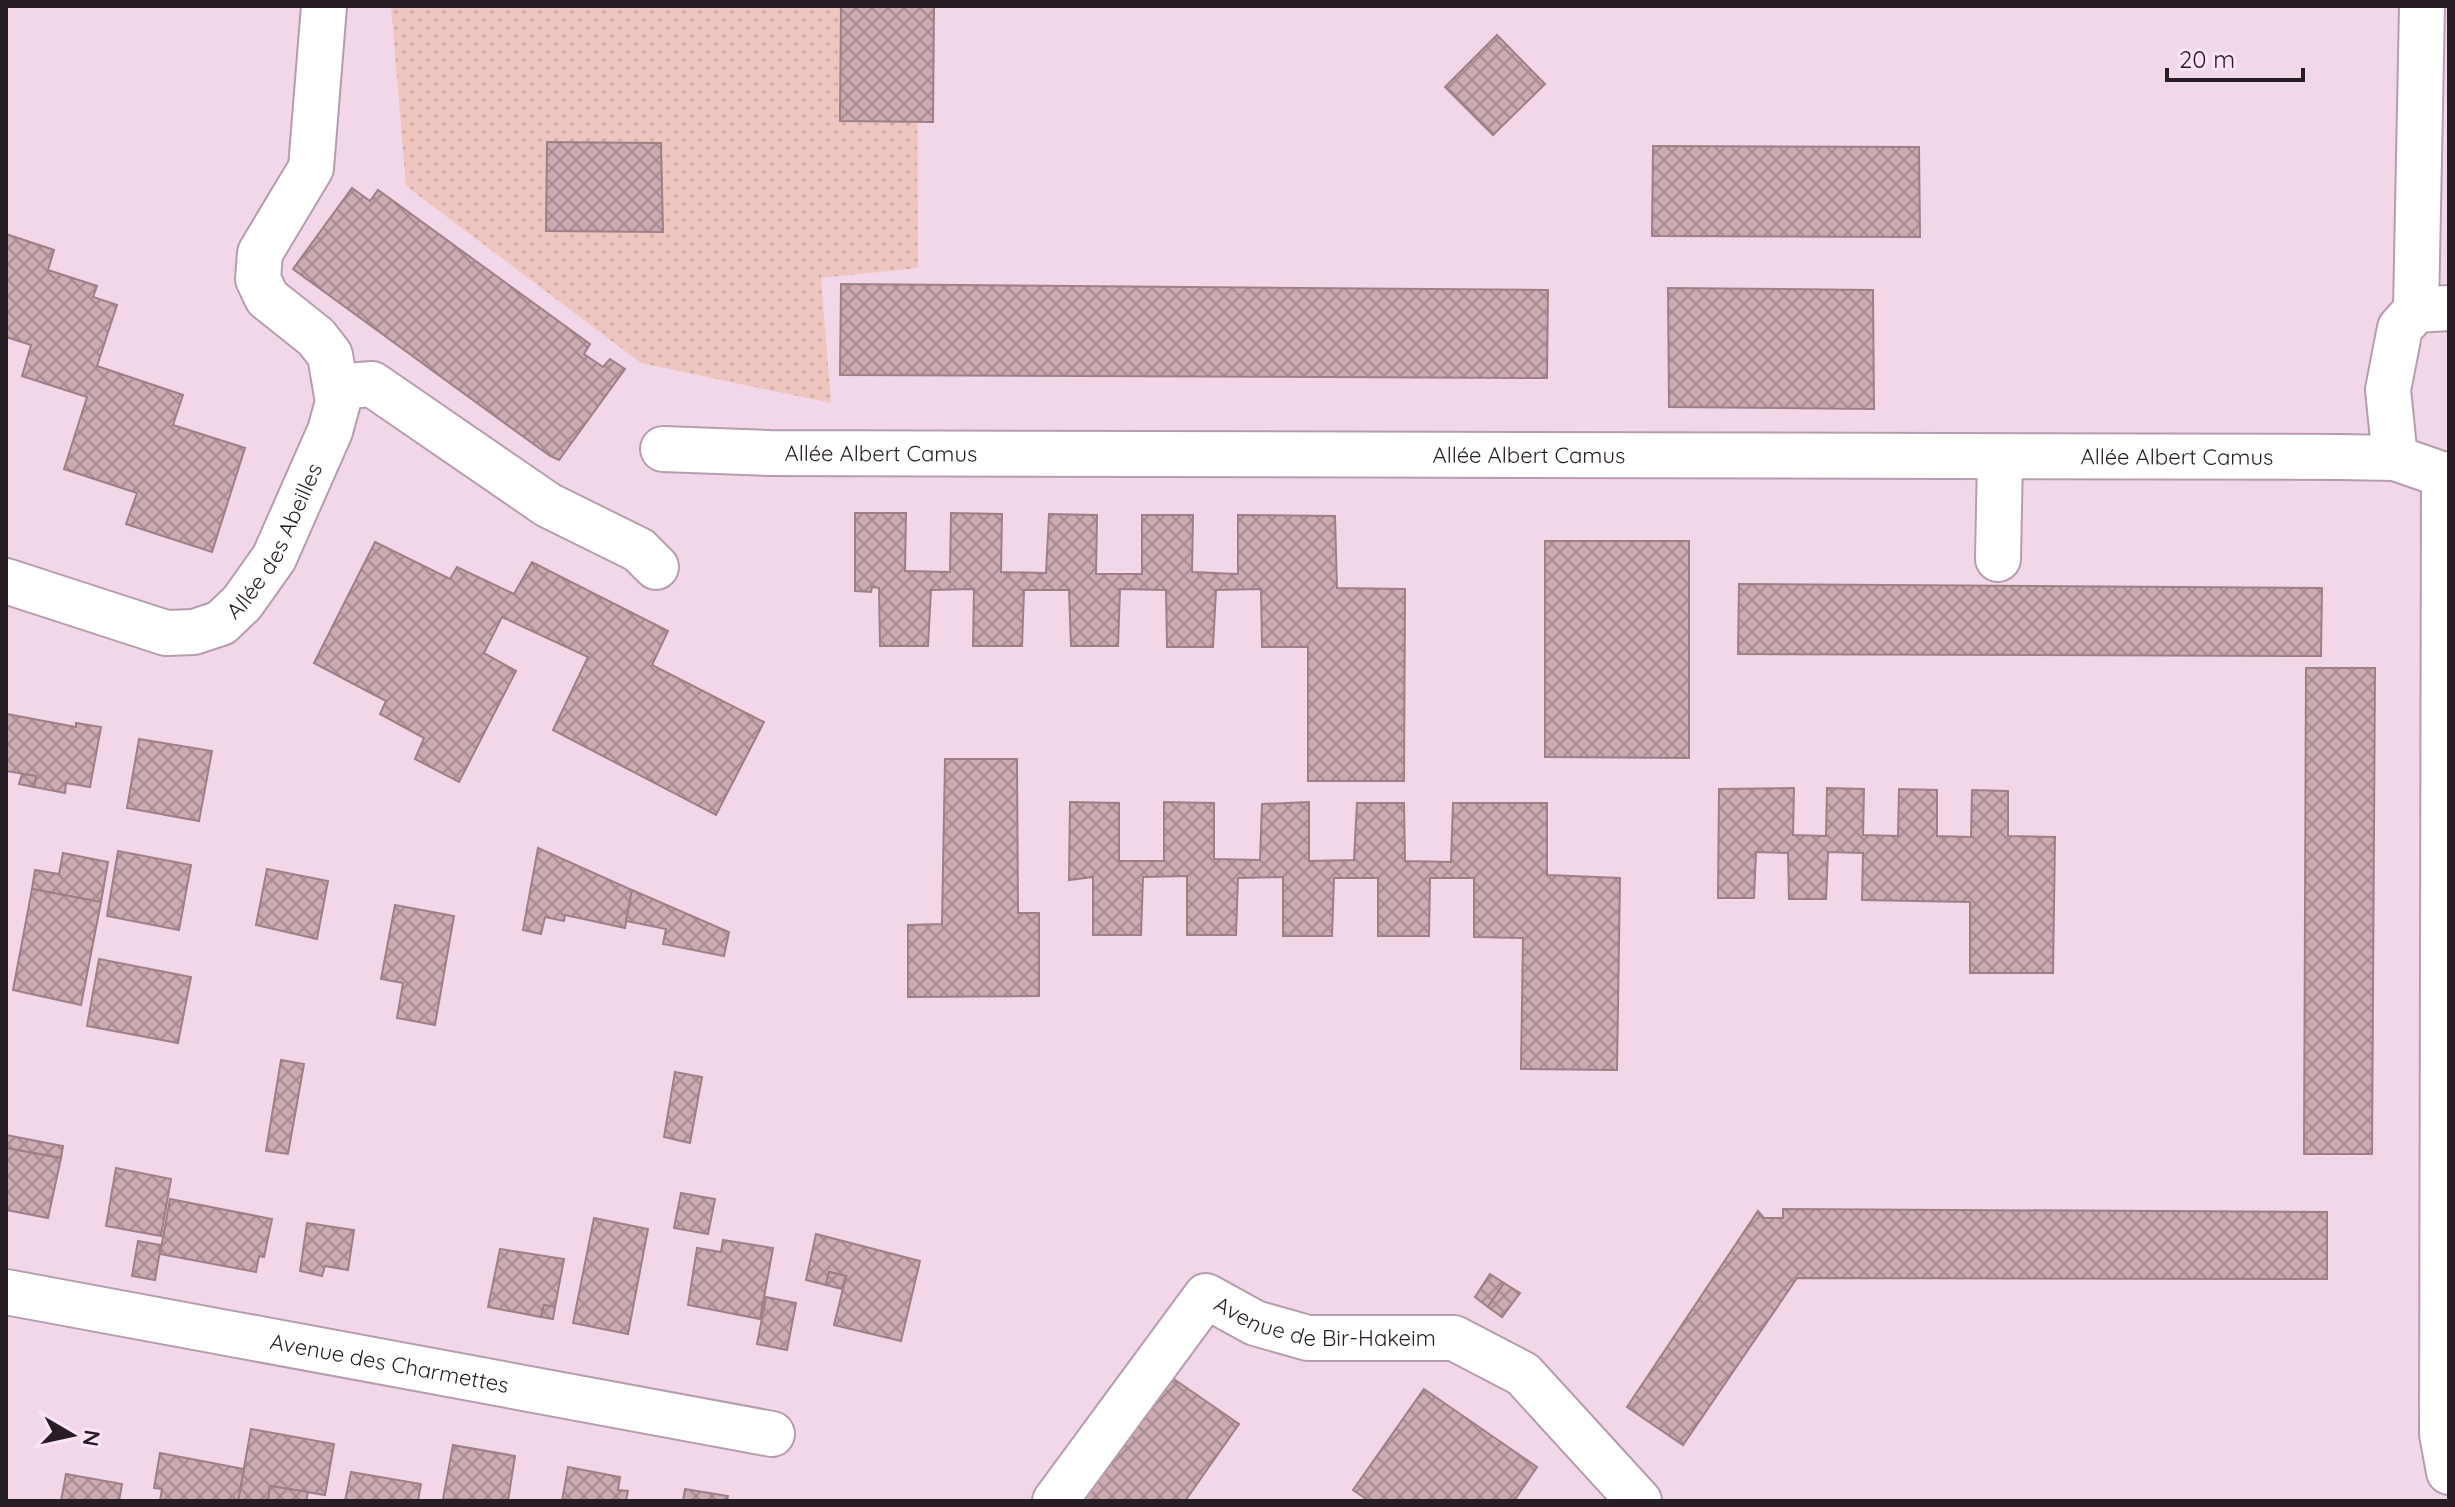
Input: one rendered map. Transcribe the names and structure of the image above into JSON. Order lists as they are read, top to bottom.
{
  "streets": {
    "street": [
      "Allée Albert Camus",
      "Allée des Abeilles",
      "Avenue de Bir-Hakeim",
      "Avenue des Charmettes"
    ]
  },
  "scale_bar": "20 m",
  "north": "right"
}
